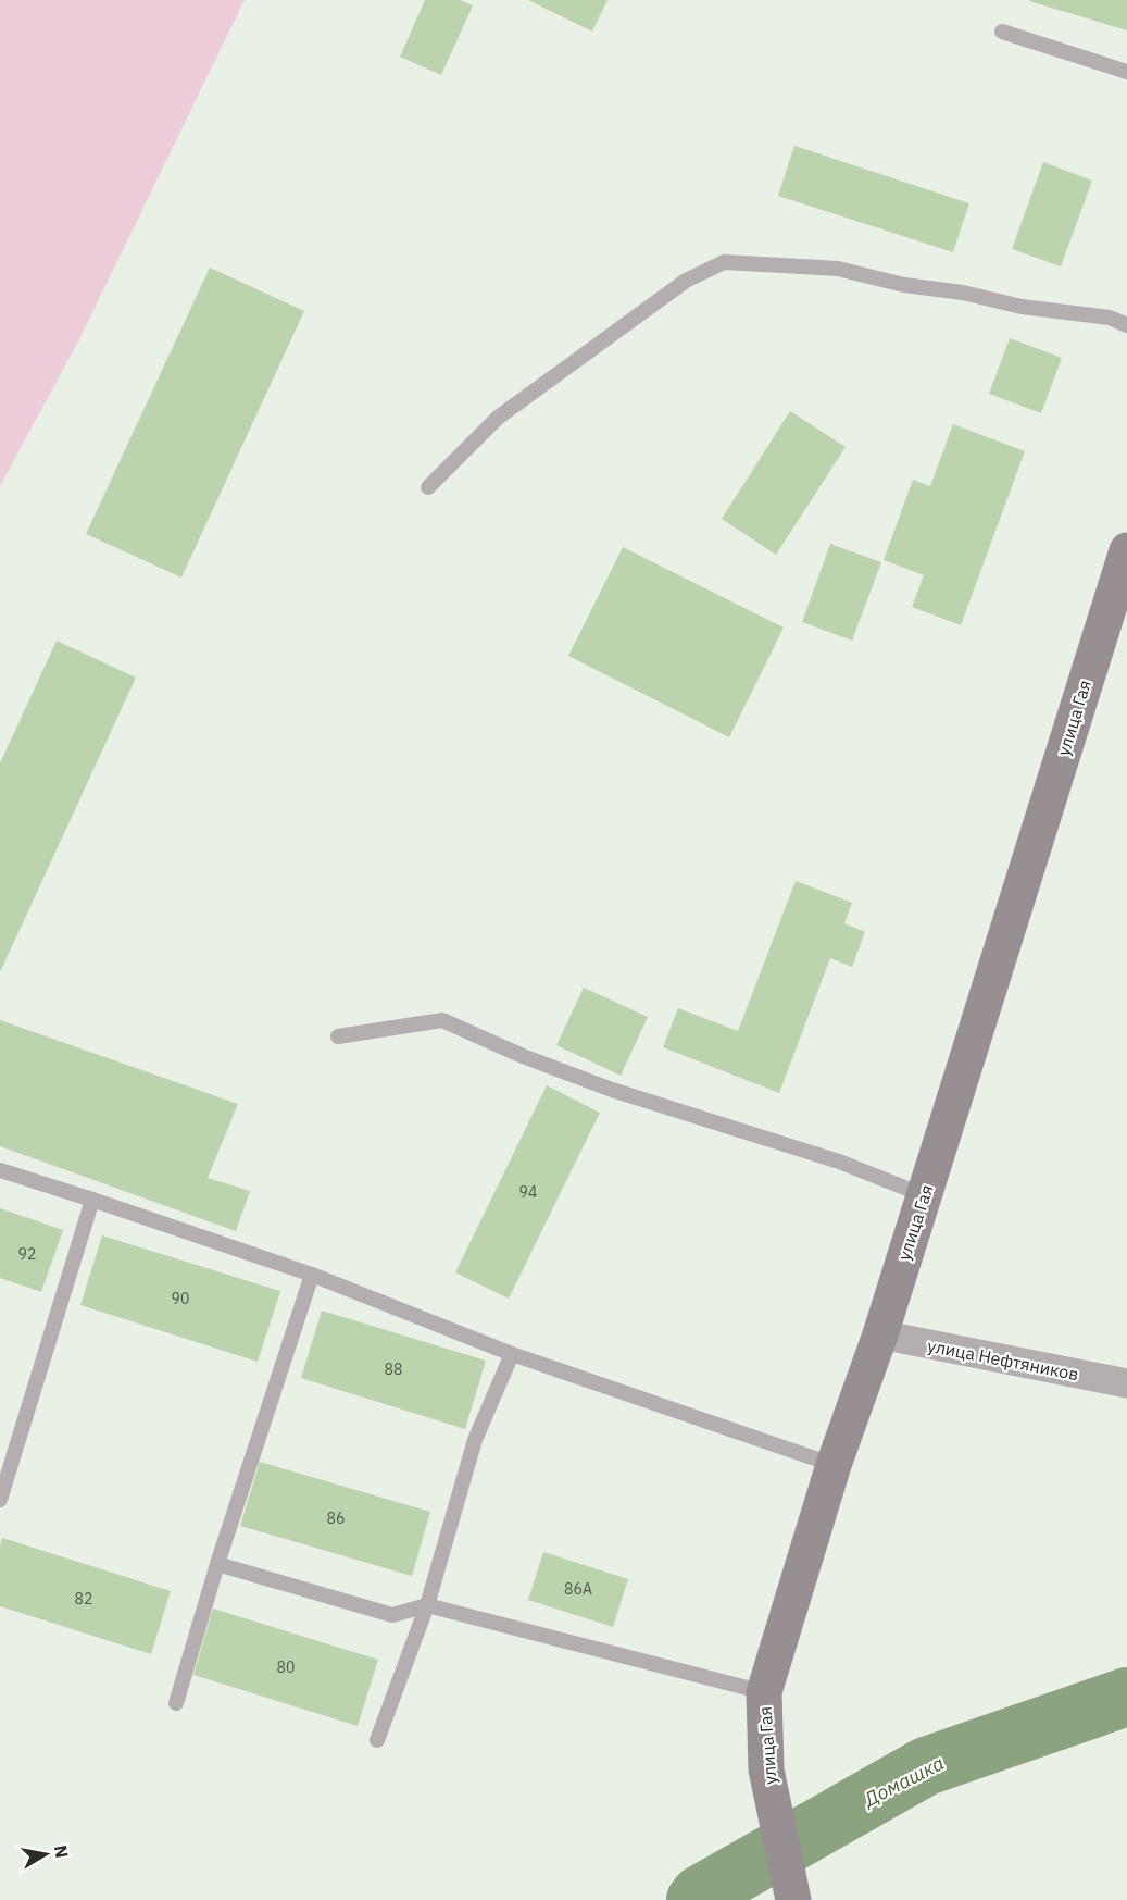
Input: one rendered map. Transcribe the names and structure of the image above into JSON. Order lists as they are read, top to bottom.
{
  "streets": {
    "main road": ["улица Гая"],
    "street": ["улица Нефтяников"]
  },
  "crossings": [
    ["улица Гая", "улица Нефтяников"]
  ],
  "water": ["Домашка"],
  "house_numbers": [
    "94",
    "92",
    "90",
    "88",
    "86",
    "86А",
    "82",
    "80"
  ],
  "north": "right"
}
